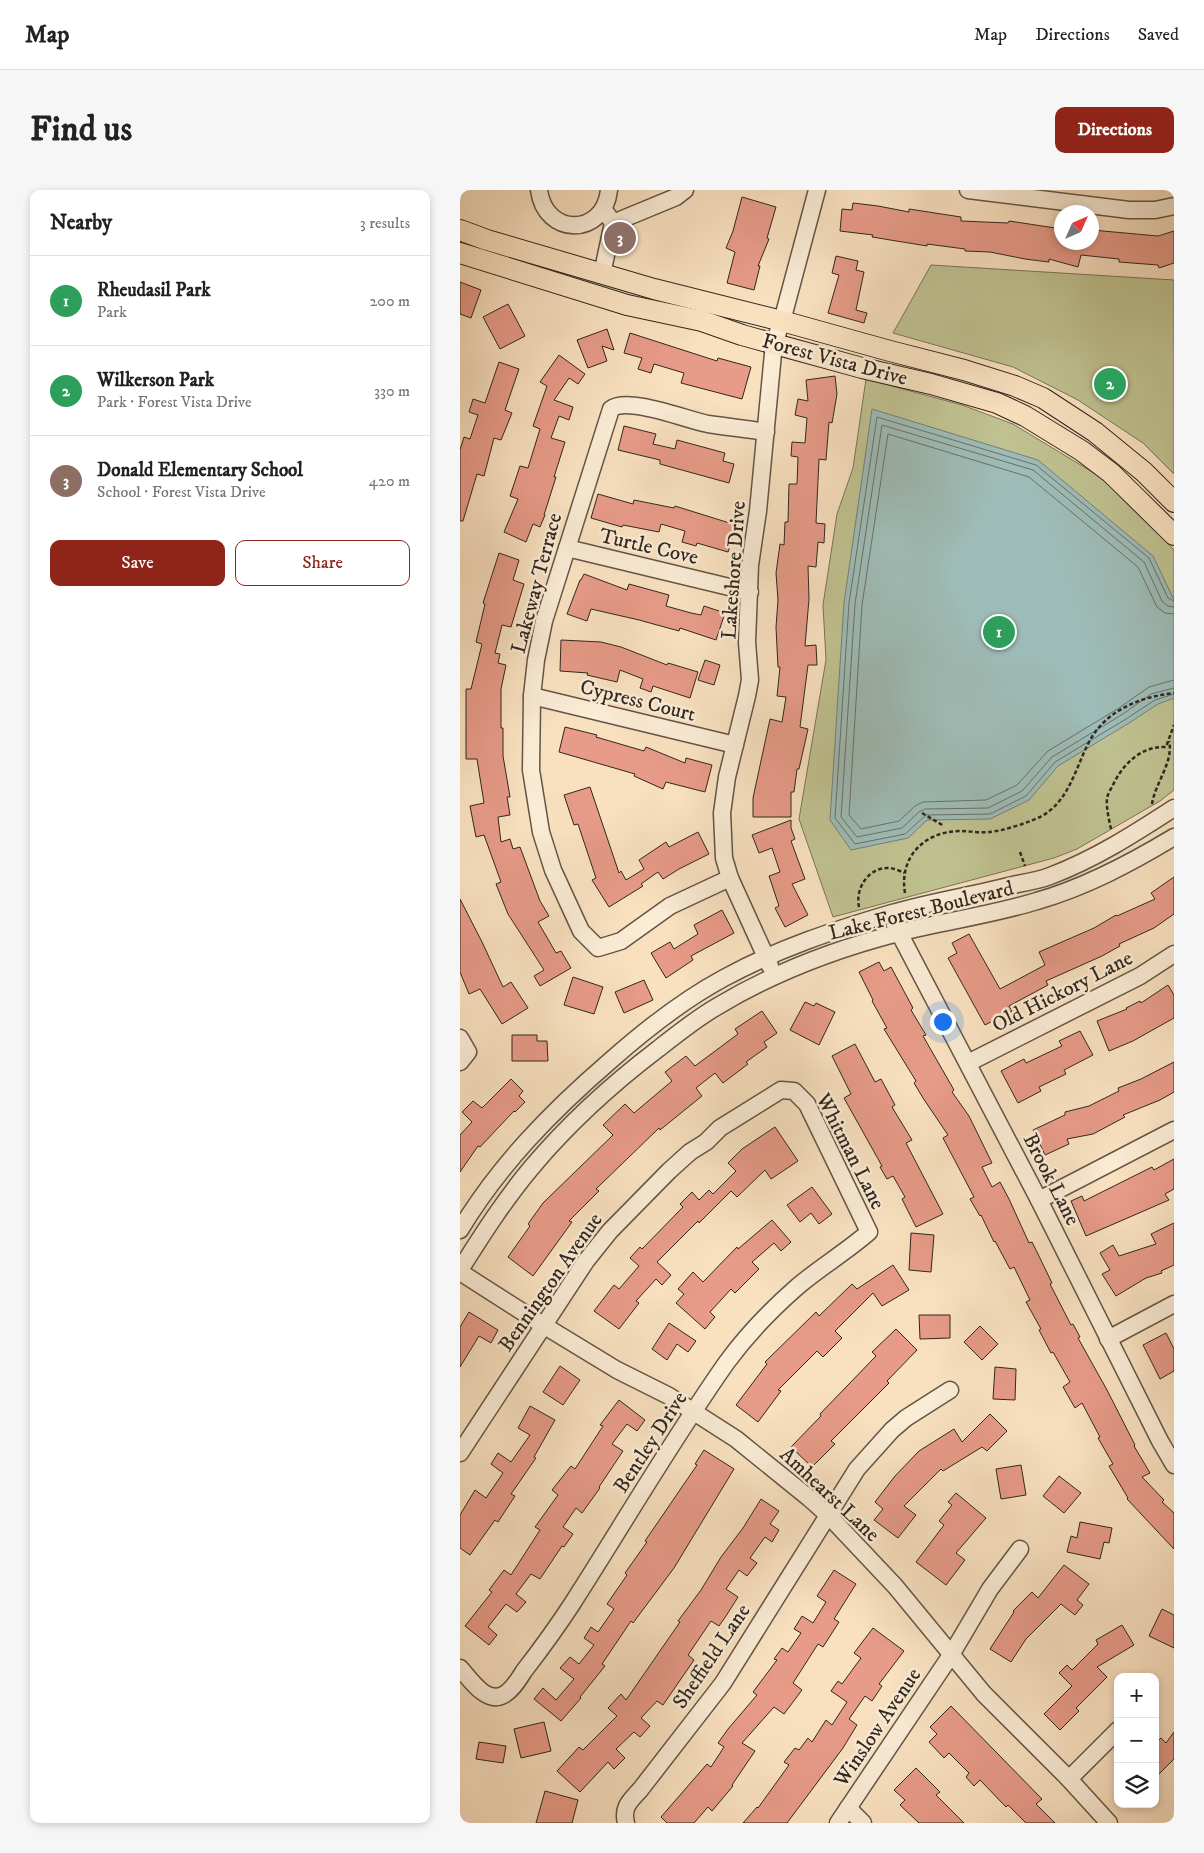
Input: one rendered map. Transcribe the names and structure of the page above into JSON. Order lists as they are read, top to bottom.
{
  "streets": {
    "main road": ["Forest Vista Drive"],
    "street": [
      "Turtle Cove",
      "Lakeshore Drive",
      "Lakeway Terrace",
      "Cypress Court",
      "Lake Forest Boulevard",
      "Old Hickory Lane",
      "Whitman Lane",
      "Brook Lane",
      "Bennington Avenue",
      "Bentley Drive",
      "Amhearst Lane",
      "Sheffield Lane",
      "Winslow Avenue"
    ]
  },
  "crossings": [
    ["Forest Vista Drive", "Lakeshore Drive"],
    ["Turtle Cove", "Lakeshore Drive"],
    ["Turtle Cove", "Lakeway Terrace"],
    ["Lakeshore Drive", "Lakeway Terrace"],
    ["Lakeshore Drive", "Cypress Court"],
    ["Lakeshore Drive", "Lake Forest Boulevard"],
    ["Lakeway Terrace", "Cypress Court"],
    ["Lake Forest Boulevard", "Brook Lane"],
    ["Lake Forest Boulevard", "Amhearst Lane"],
    ["Old Hickory Lane", "Brook Lane"],
    ["Whitman Lane", "Bennington Avenue"],
    ["Whitman Lane", "Bentley Drive"],
    ["Bennington Avenue", "Amhearst Lane"],
    ["Bentley Drive", "Amhearst Lane"],
    ["Amhearst Lane", "Sheffield Lane"],
    ["Amhearst Lane", "Winslow Avenue"]
  ],
  "north": "top right",
  "page": {
    "header": "Map",
    "nav": ["Map", "Directions", "Saved"],
    "buttons": [
      "Directions",
      ["Save", "Share"]
    ],
    "title": "Find us",
    "heading": ["Nearby", "3 results"],
    "pins": ["3", "2", "1"],
    "list": [
      {
        "mark": "1",
        "name": "Rheudasil Park",
        "note": "Park",
        "value": "200 m"
      },
      {
        "mark": "2",
        "name": "Wilkerson Park",
        "note": "Park · Forest Vista Drive",
        "value": "330 m"
      },
      {
        "mark": "3",
        "name": "Donald Elementary School",
        "note": "School · Forest Vista Drive",
        "value": "420 m"
      }
    ],
    "map_buttons": ["+", "−"]
  }
}
